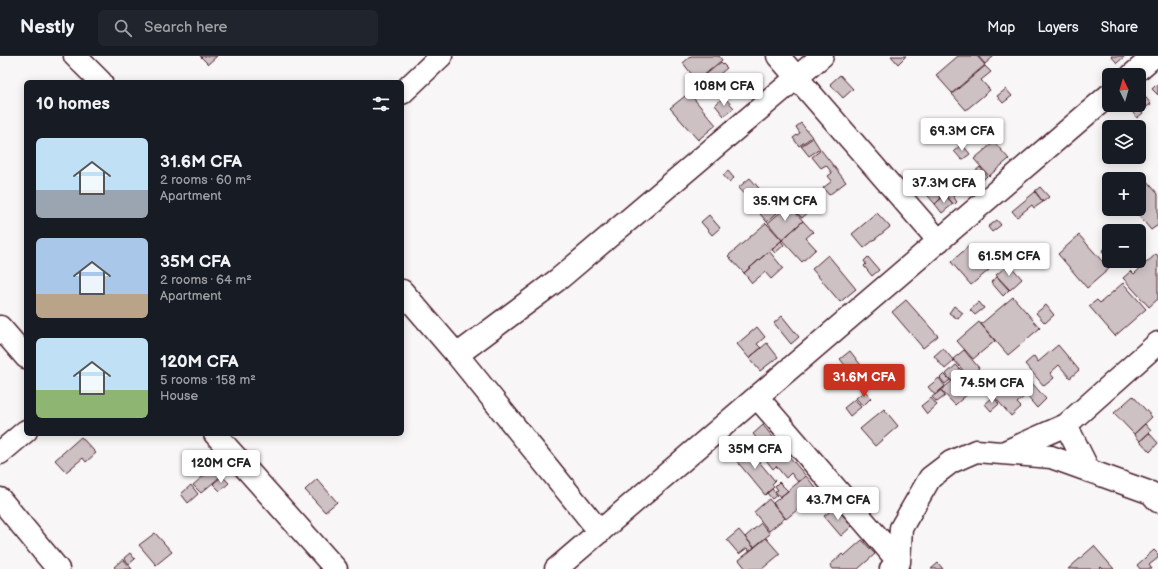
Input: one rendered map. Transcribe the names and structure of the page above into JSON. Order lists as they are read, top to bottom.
{
  "north": "top",
  "page": {
    "header": "Nestly",
    "search": "Search here",
    "nav": ["Map", "Layers", "Share"],
    "map_buttons": ["+", "−"],
    "price": [
      "108M CFA",
      "69.3M CFA",
      "37.3M CFA",
      "35.9M CFA",
      "61.5M CFA",
      "31.6M CFA",
      "74.5M CFA",
      "35M CFA",
      "120M CFA",
      "43.7M CFA"
    ],
    "heading": "10 homes",
    "list": [
      {
        "name": "31.6M CFA",
        "note": "2 rooms · 60 m² · Apartment"
      },
      {
        "name": "35M CFA",
        "note": "2 rooms · 64 m² · Apartment"
      },
      {
        "name": "120M CFA",
        "note": "5 rooms · 158 m² · House"
      }
    ]
  }
}
